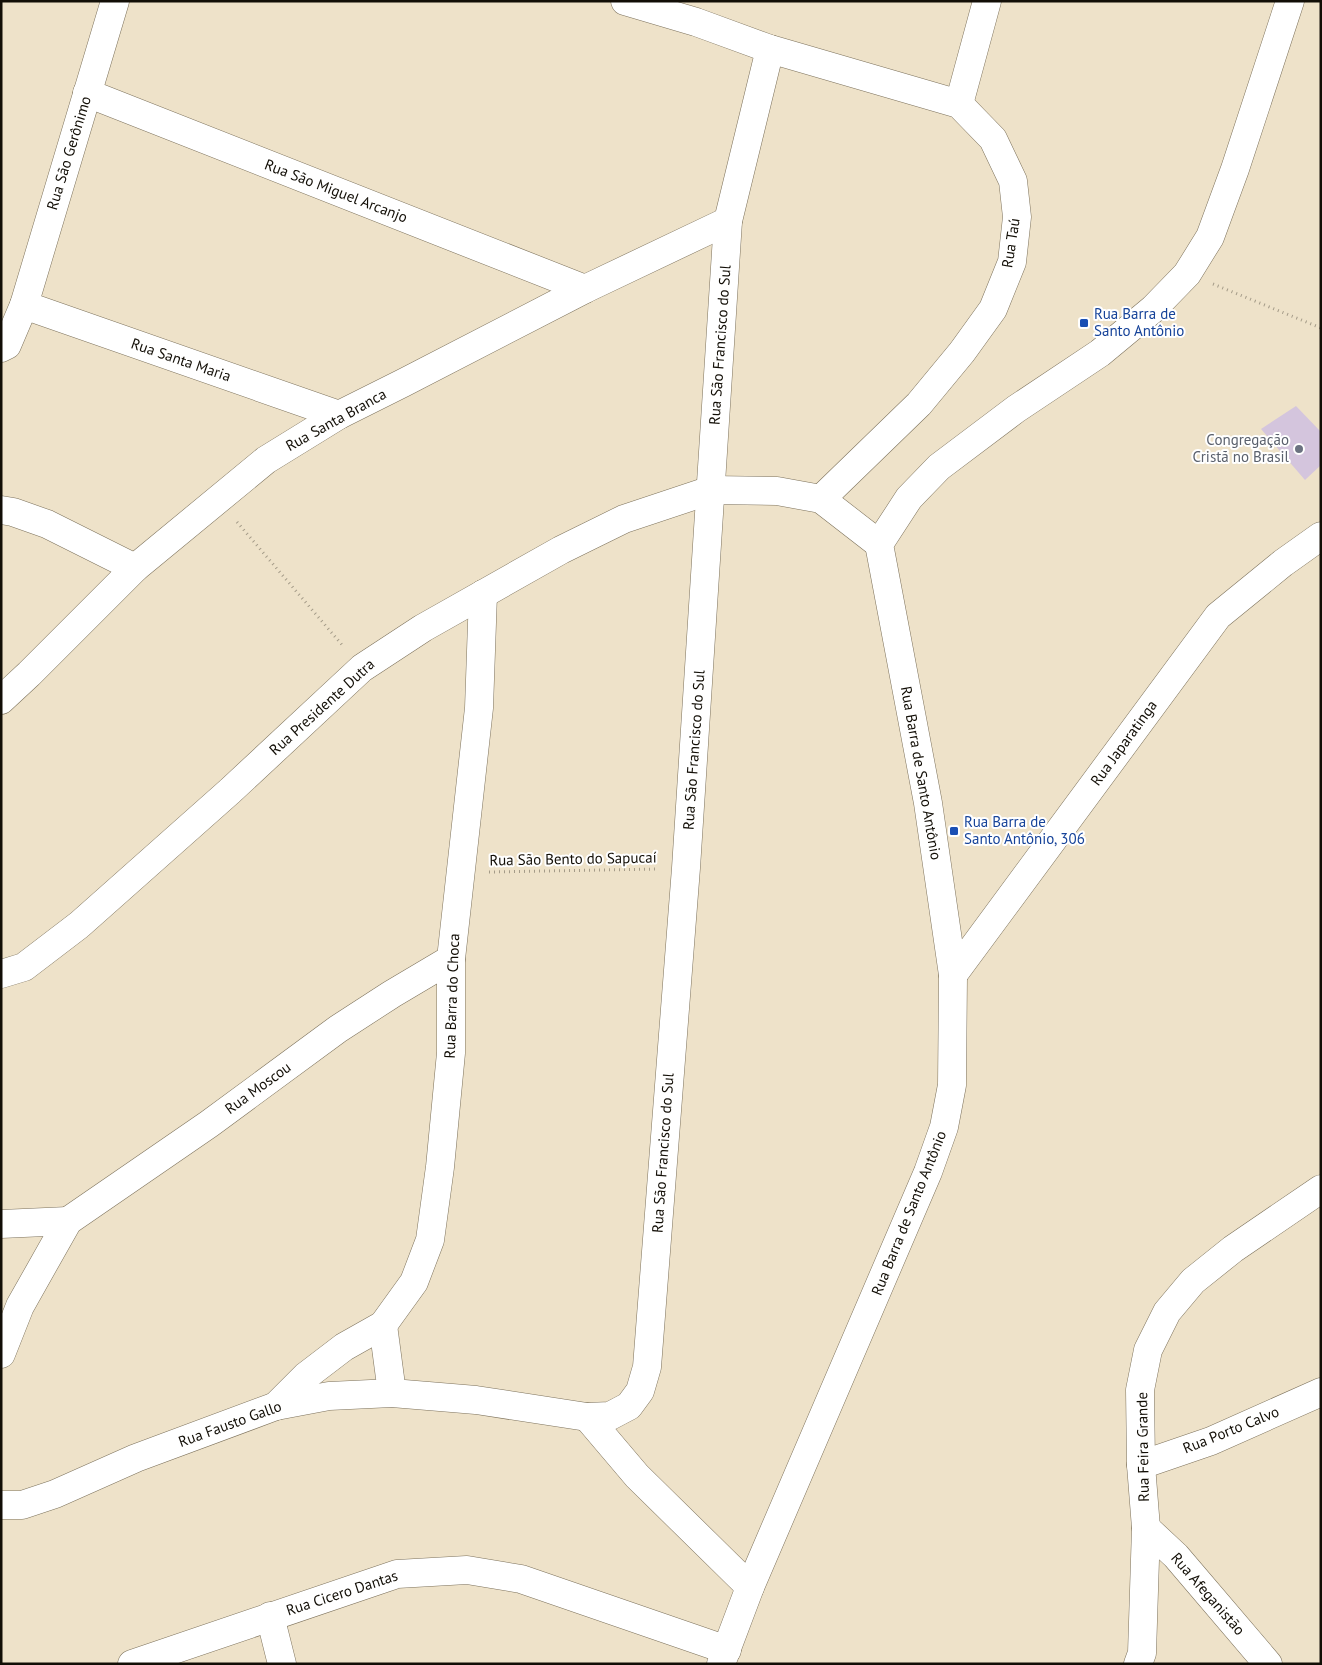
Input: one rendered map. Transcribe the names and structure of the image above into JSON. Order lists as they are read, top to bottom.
{
  "streets": {
    "street": [
      "Rua São Gerônimo",
      "Rua São Miguel Arcanjo",
      "Rua Taú",
      "Rua São Francisco do Sul",
      "Rua Santa Maria",
      "Rua Santa Branca",
      "Rua Presidente Dutra",
      "Rua Japaratinga",
      "Rua Barra de Santo Antônio",
      "Rua Barra do Choca",
      "Rua Moscou",
      "Rua Fausto Gallo",
      "Rua Porto Calvo",
      "Rua Feira Grande",
      "Rua Cicero Dantas",
      "Rua Afeganistão"
    ],
    "path": ["Rua São Bento do Sapucaí"]
  },
  "crossings": [
    ["Rua São Gerônimo", "Rua São Miguel Arcanjo"],
    ["Rua São Gerônimo", "Rua Santa Maria"],
    ["Rua São Miguel Arcanjo", "Rua Santa Branca"],
    ["Rua Taú", "Rua Presidente Dutra"],
    ["Rua São Francisco do Sul", "Rua Santa Branca"],
    ["Rua São Francisco do Sul", "Rua Presidente Dutra"],
    ["Rua São Francisco do Sul", "Rua São Bento do Sapucaí"],
    ["Rua São Francisco do Sul", "Rua Fausto Gallo"],
    ["Rua Santa Maria", "Rua Santa Branca"],
    ["Rua Presidente Dutra", "Rua Barra do Choca"],
    ["Rua Japaratinga", "Rua Barra de Santo Antônio"],
    ["Rua Barra de Santo Antônio", "Rua Cicero Dantas"],
    ["Rua São Bento do Sapucaí", "Rua Barra do Choca"],
    ["Rua Barra do Choca", "Rua Moscou"],
    ["Rua Barra do Choca", "Rua Fausto Gallo"],
    ["Rua Porto Calvo", "Rua Feira Grande"],
    ["Rua Feira Grande", "Rua Afeganistão"]
  ],
  "places": {
    "transit": ["Rua Barra de Santo Antônio", "Rua Barra de Santo Antônio, 306"],
    "other": ["Congregação Cristã no Brasil"]
  }
}
